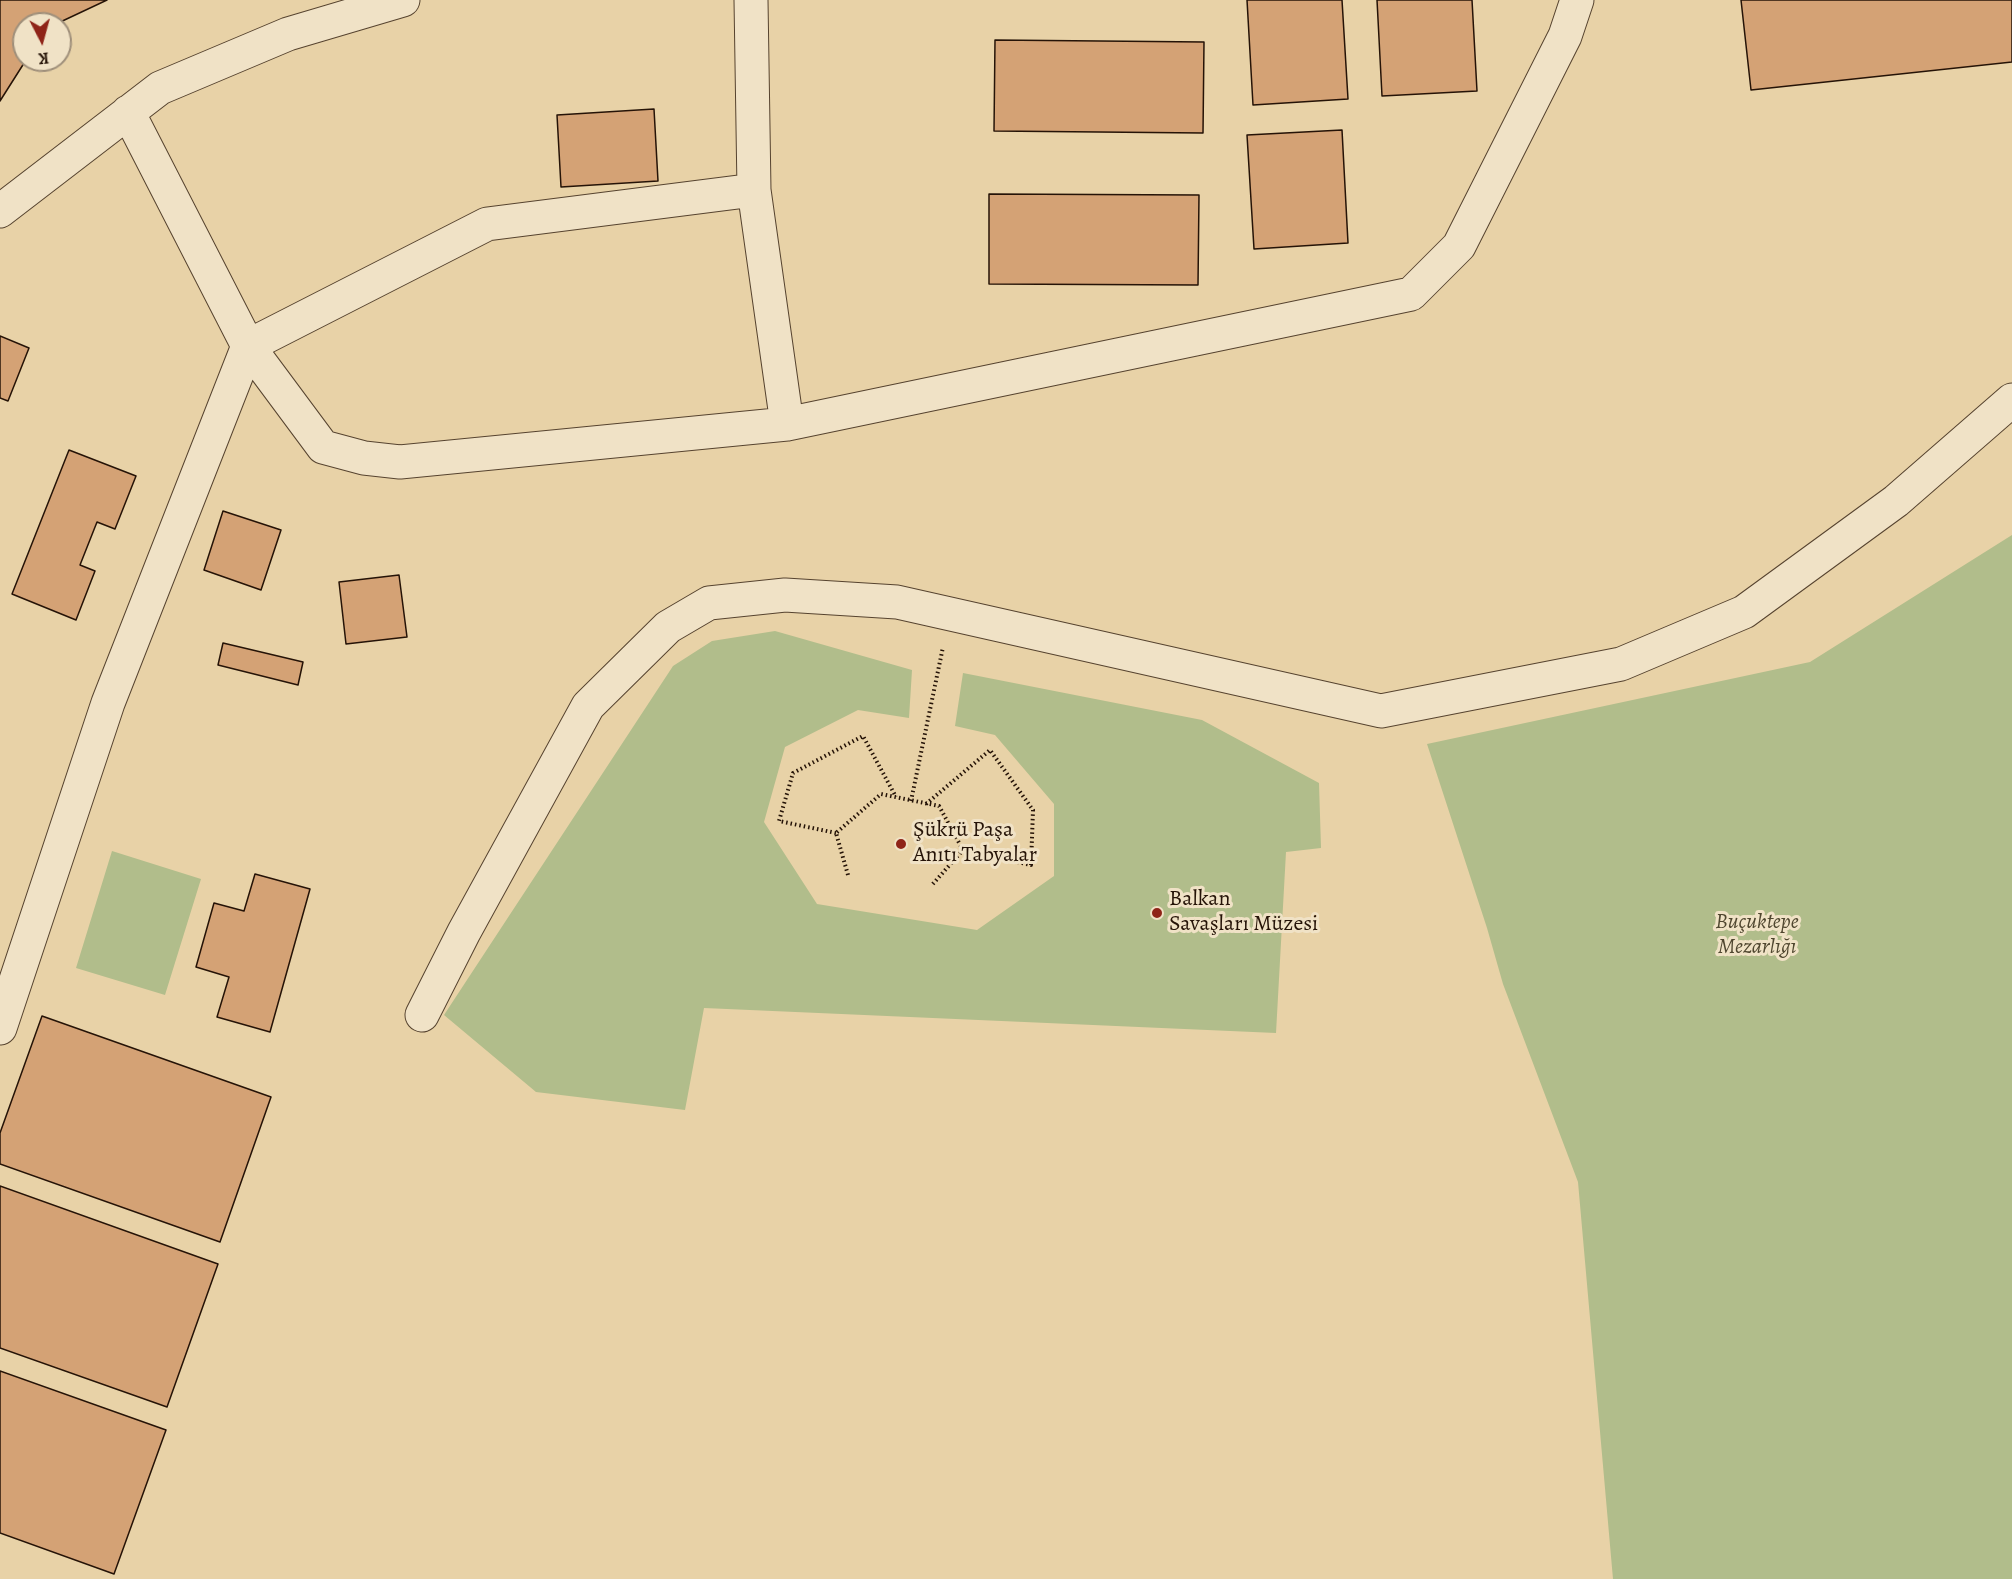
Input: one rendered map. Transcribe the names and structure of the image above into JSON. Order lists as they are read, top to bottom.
{
  "parks": ["Buçuktepe Mezarlığı"],
  "places": ["Şükrü Paşa Anıtı Tabyalar", "Balkan Savaşları Müzesi"],
  "north": "bottom"
}
